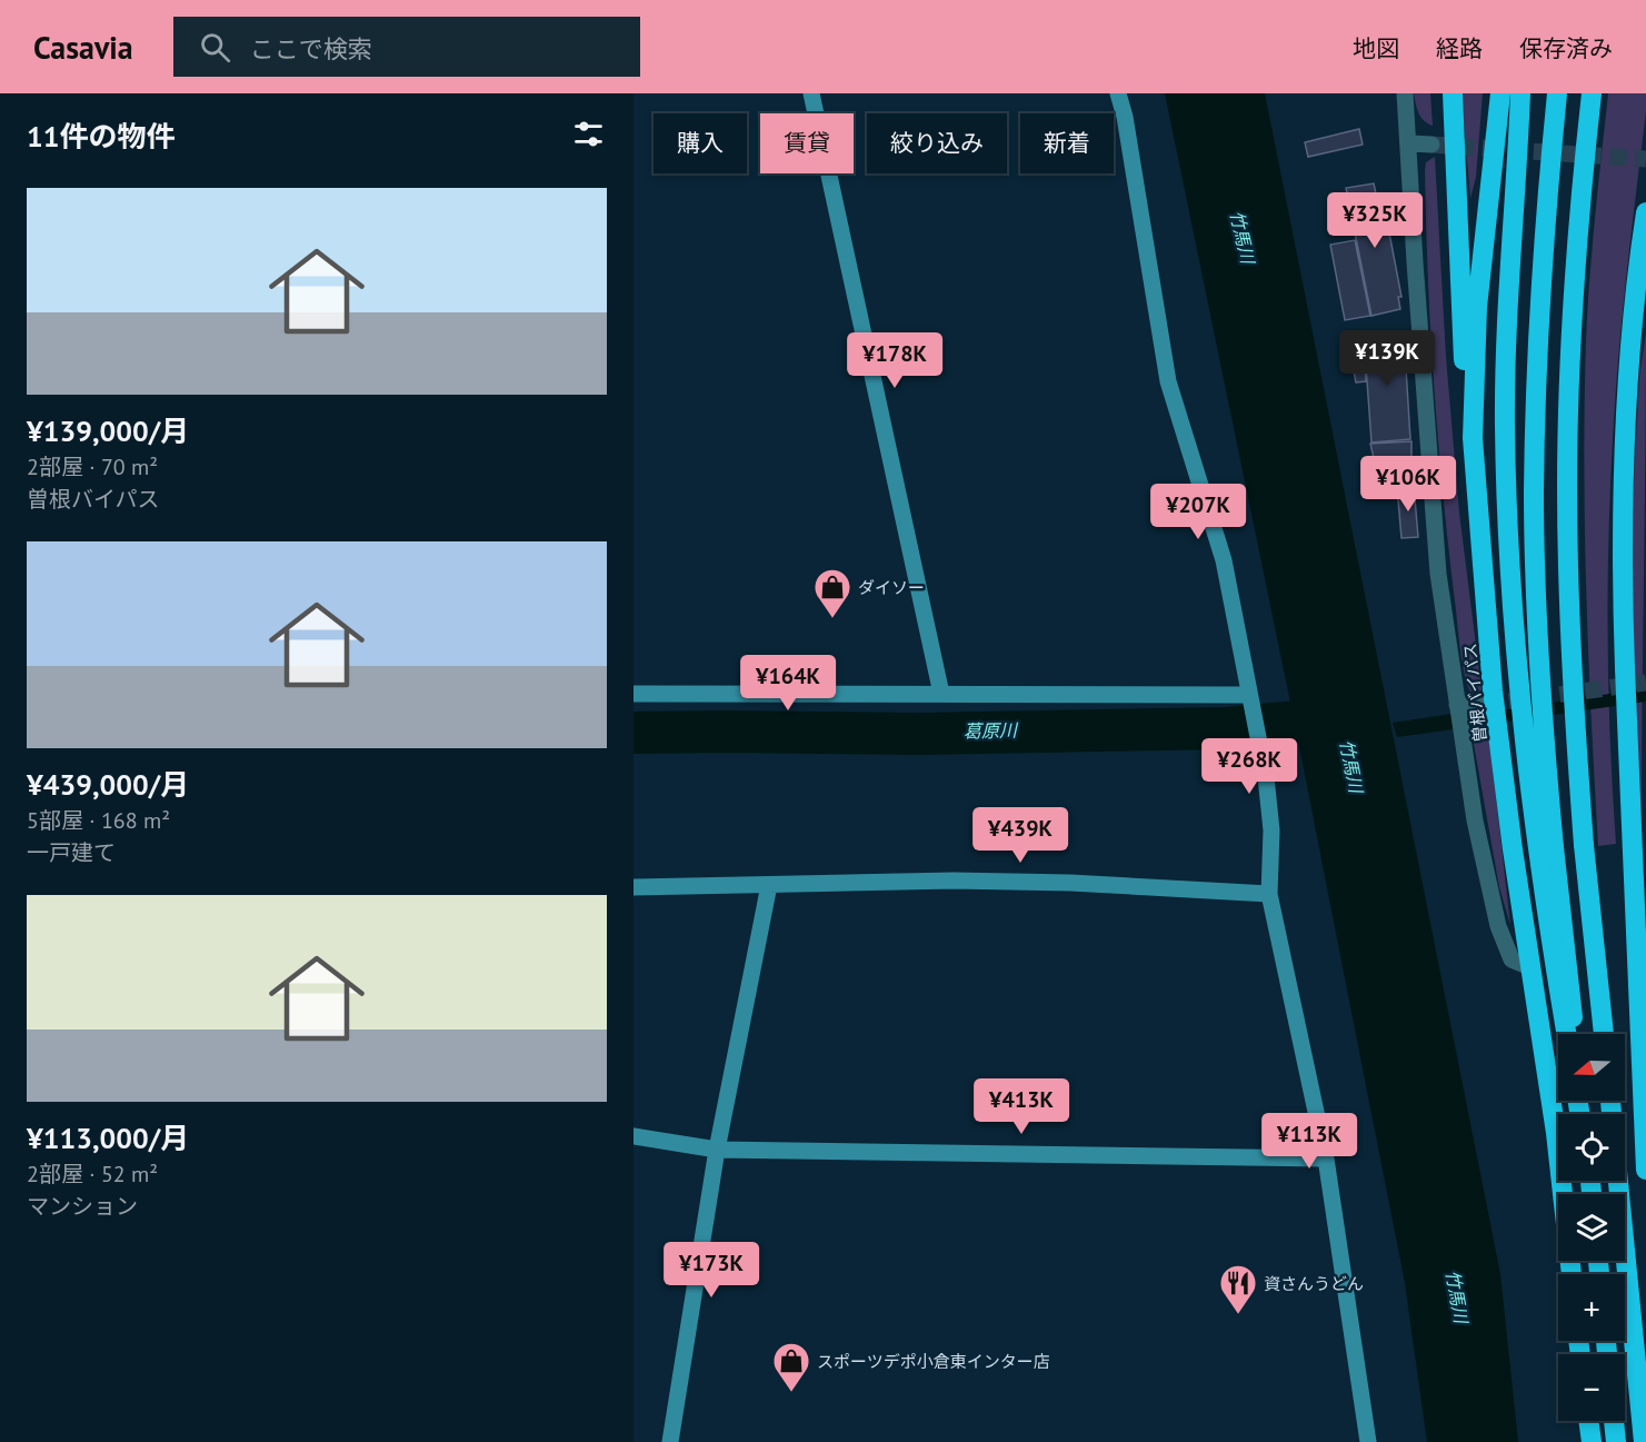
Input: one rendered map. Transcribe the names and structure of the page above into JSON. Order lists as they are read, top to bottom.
{
  "streets": {
    "highway": ["曽根バイパス"]
  },
  "water": ["竹馬川", "葛原川"],
  "places": {
    "shop": ["ダイソー", "スポーツデポ小倉東インター店"],
    "restaurant": ["資さんうどん"]
  },
  "north": "left",
  "page": {
    "header": "Casavia",
    "search": "ここで検索",
    "nav": ["地図", "経路", "保存済み"],
    "heading": "11件の物件",
    "chip": [
      "購入",
      "賃貸",
      "絞り込み",
      "新着"
    ],
    "list": [
      {
        "name": "¥139,000/月",
        "note": "2部屋 · 70 m² · 曽根バイパス"
      },
      {
        "name": "¥439,000/月",
        "note": "5部屋 · 168 m² · 一戸建て"
      },
      {
        "name": "¥113,000/月",
        "note": "2部屋 · 52 m² · マンション"
      }
    ],
    "price": [
      "¥325K",
      "¥139K",
      "¥178K",
      "¥106K",
      "¥207K",
      "¥164K",
      "¥268K",
      "¥439K",
      "¥413K",
      "¥113K",
      "¥173K"
    ],
    "map_buttons": ["+", "−"]
  }
}
